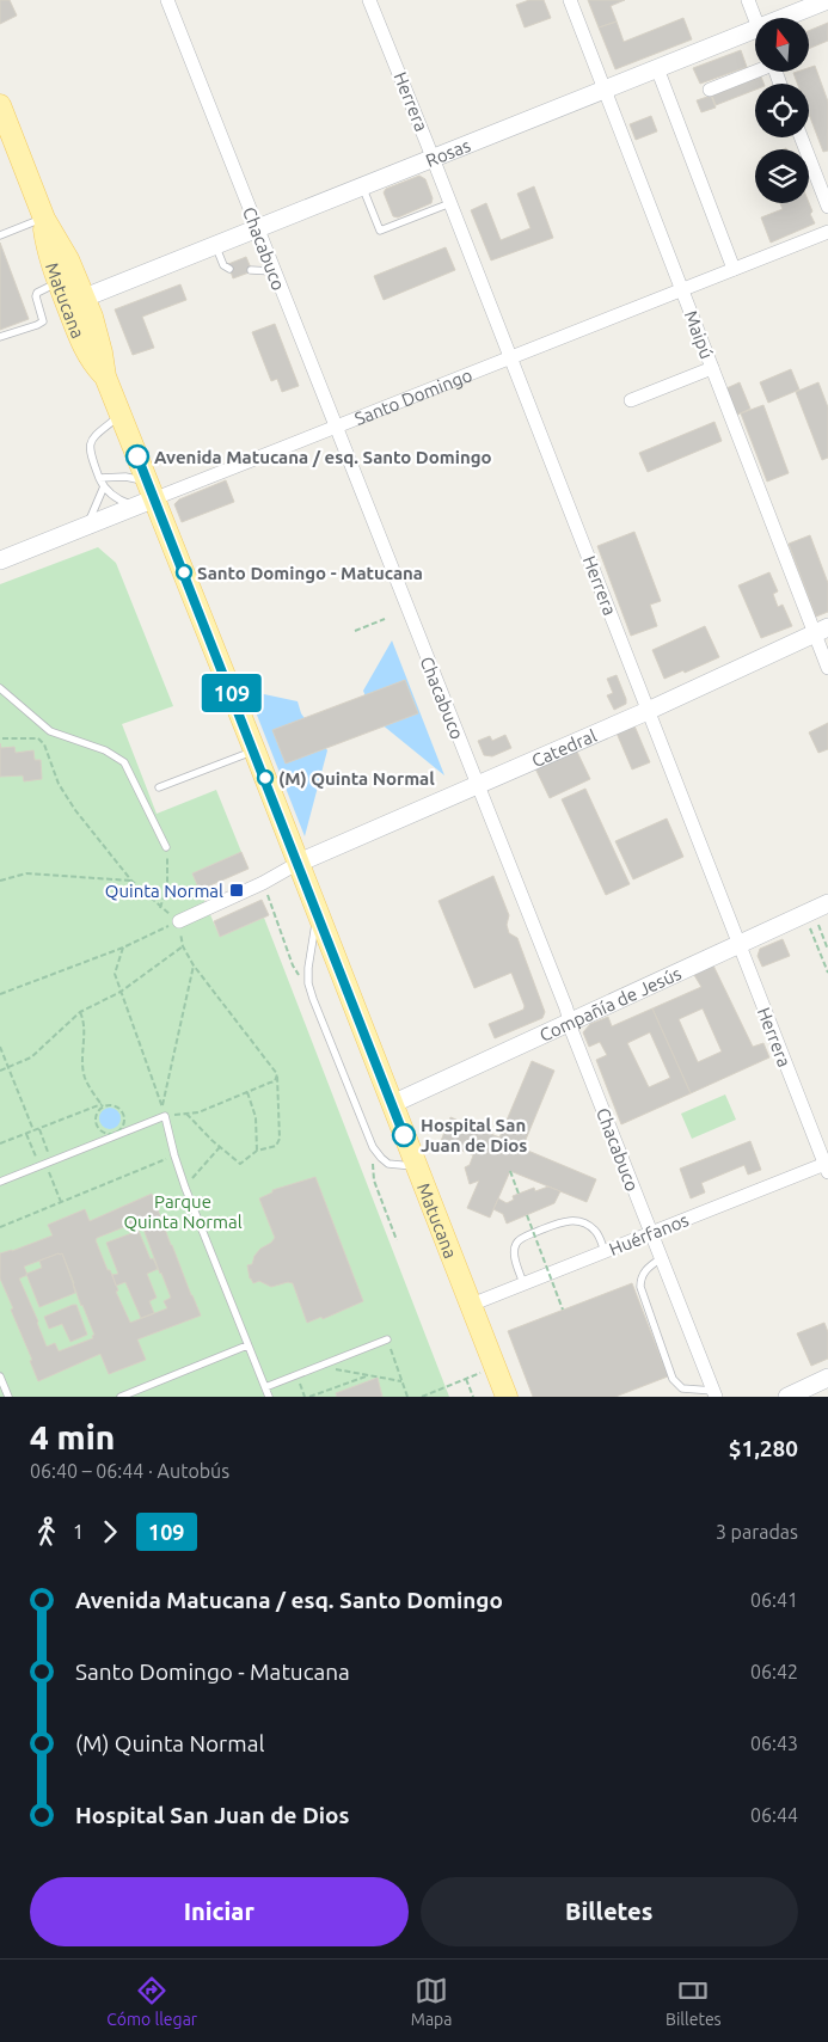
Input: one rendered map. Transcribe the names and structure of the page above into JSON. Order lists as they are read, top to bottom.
{
  "streets": {
    "main road": ["Matucana"],
    "street": [
      "Herrera",
      "Rosas",
      "Chacabuco",
      "Maipú",
      "Santo Domingo",
      "Catedral",
      "Compañía de Jesús",
      "Huérfanos"
    ]
  },
  "crossings": [
    ["Herrera", "Rosas"],
    ["Herrera", "Santo Domingo"],
    ["Herrera", "Catedral"],
    ["Herrera", "Compañía de Jesús"],
    ["Herrera", "Huérfanos"],
    ["Rosas", "Chacabuco"],
    ["Rosas", "Matucana"],
    ["Rosas", "Maipú"],
    ["Chacabuco", "Santo Domingo"],
    ["Chacabuco", "Catedral"],
    ["Chacabuco", "Compañía de Jesús"],
    ["Chacabuco", "Huérfanos"],
    ["Matucana", "Santo Domingo"],
    ["Matucana", "Catedral"],
    ["Matucana", "Compañía de Jesús"],
    ["Matucana", "Huérfanos"],
    ["Maipú", "Santo Domingo"],
    ["Maipú", "Catedral"]
  ],
  "parks": ["Parque Quinta Normal"],
  "places": {
    "other": [
      "Avenida Matucana / esq. Santo Domingo",
      "Santo Domingo - Matucana",
      "(M) Quinta Normal",
      "Hospital San Juan de Dios"
    ],
    "transit": ["Quinta Normal"]
  },
  "lines": ["bus line 109"],
  "north": "top",
  "page": {
    "on_map": "109",
    "heading": ["4 min", "06:40 – 06:44 · Autobús", "$1,280"],
    "legs": ["1", "109", "3 paradas"],
    "list": [
      {
        "name": "Avenida Matucana / esq. Santo Domingo",
        "value": "06:41"
      },
      {
        "name": "Santo Domingo - Matucana",
        "value": "06:42"
      },
      {
        "name": "(M) Quinta Normal",
        "value": "06:43"
      },
      {
        "name": "Hospital San Juan de Dios",
        "value": "06:44"
      }
    ],
    "buttons": ["Iniciar", "Billetes"],
    "tabs": ["Cómo llegar", "Mapa", "Billetes"]
  }
}
